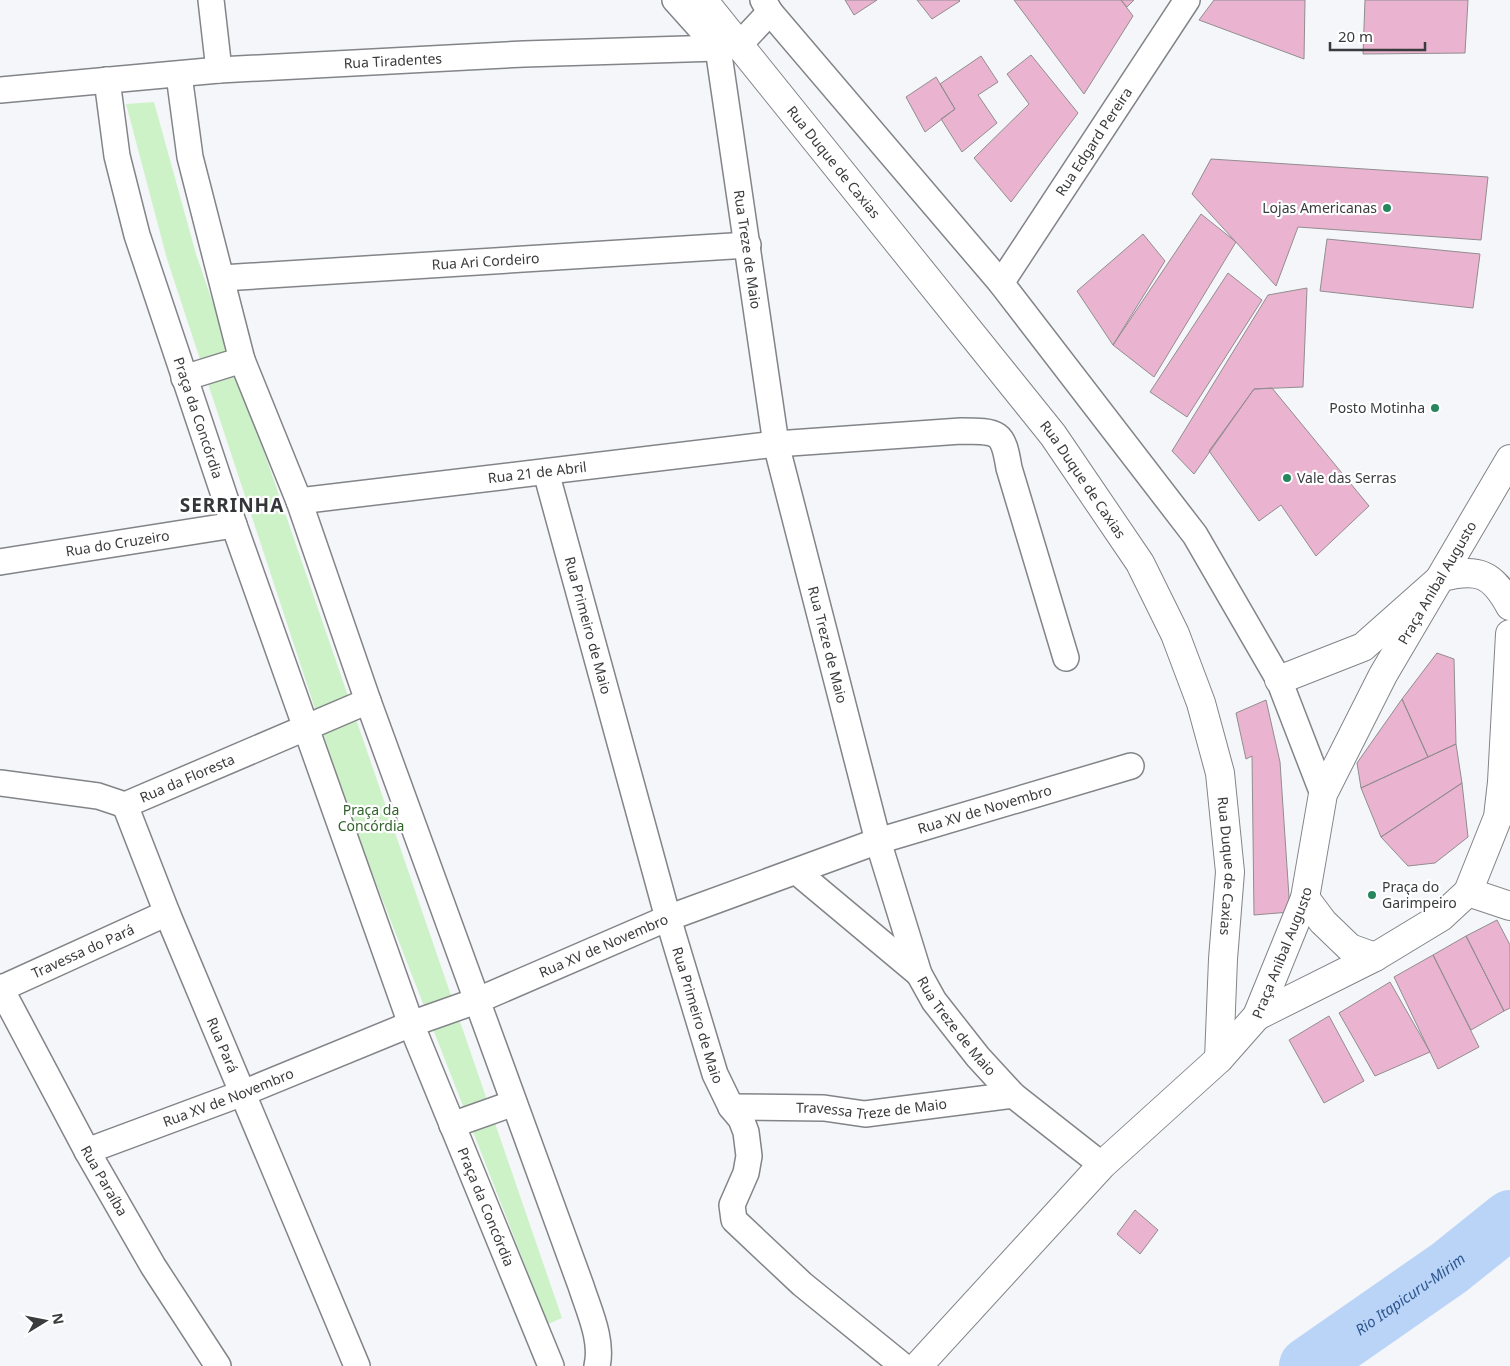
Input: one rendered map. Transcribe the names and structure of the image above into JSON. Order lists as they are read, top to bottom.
{
  "streets": {
    "main road": ["Rua Duque de Caxias", "Praça Anibal Augusto"],
    "street": [
      "Rua Tiradentes",
      "Rua Edgard Pereira",
      "Rua Treze de Maio",
      "Rua Ari Cordeiro",
      "Praça da Concórdia",
      "Rua 21 de Abril",
      "Rua do Cruzeiro",
      "Rua Primeiro de Maio",
      "Rua da Floresta",
      "Rua XV de Novembro",
      "Travessa do Pará",
      "Rua Pará",
      "Travessa Treze de Maio",
      "Rua Paraíba"
    ]
  },
  "crossings": [
    ["Rua Tiradentes", "Rua Duque de Caxias"],
    ["Rua Tiradentes", "Rua Treze de Maio"],
    ["Rua Tiradentes", "Praça da Concórdia"],
    ["Rua Duque de Caxias", "Rua Treze de Maio"],
    ["Rua Treze de Maio", "Rua Ari Cordeiro"],
    ["Rua Treze de Maio", "Rua 21 de Abril"],
    ["Rua Treze de Maio", "Rua XV de Novembro"],
    ["Rua Treze de Maio", "Travessa Treze de Maio"],
    ["Praça da Concórdia", "Rua do Cruzeiro"],
    ["Praça da Concórdia", "Rua da Floresta"],
    ["Praça da Concórdia", "Rua XV de Novembro"],
    ["Rua 21 de Abril", "Rua Primeiro de Maio"],
    ["Rua Primeiro de Maio", "Rua XV de Novembro"],
    ["Rua Primeiro de Maio", "Travessa Treze de Maio"],
    ["Rua da Floresta", "Rua Pará"],
    ["Rua XV de Novembro", "Rua Pará"],
    ["Rua XV de Novembro", "Rua Paraíba"],
    ["Travessa do Pará", "Rua Pará"],
    ["Travessa do Pará", "Rua Paraíba"]
  ],
  "districts": ["SERRINHA"],
  "water": ["Rio Itapicuru-Mirim"],
  "parks": ["Praça da Concórdia"],
  "places": [
    "Lojas Americanas",
    "Posto Motinha",
    "Vale das Serras",
    "Praça do Garimpeiro"
  ],
  "scale_bar": "20 m",
  "north": "right"
}
